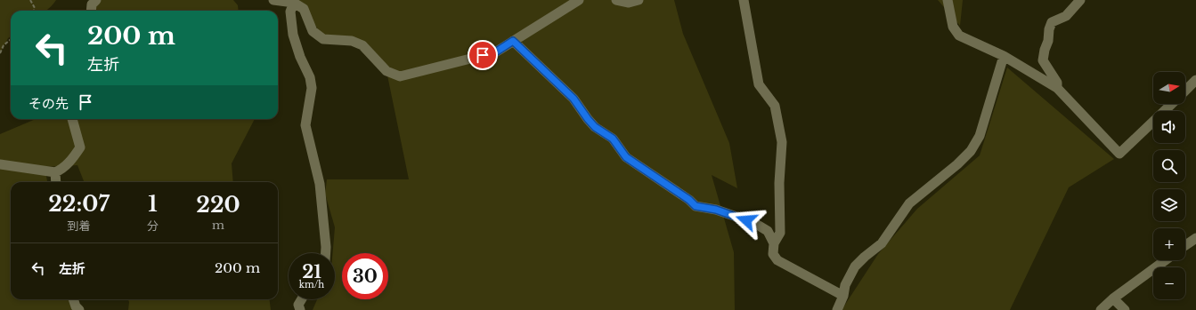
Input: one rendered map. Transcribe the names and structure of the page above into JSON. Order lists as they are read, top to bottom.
{
  "north": "right",
  "page": {
    "turn": ["200 m", "左折"],
    "map_buttons": ["+", "−"],
    "then": "その先",
    "eta": [
      "22:07",
      "到着",
      "1",
      "分",
      "220",
      "m"
    ],
    "list": [
      {
        "name": "左折",
        "value": "200 m"
      }
    ],
    "speed": "21 km/h",
    "limit": "30"
  }
}
